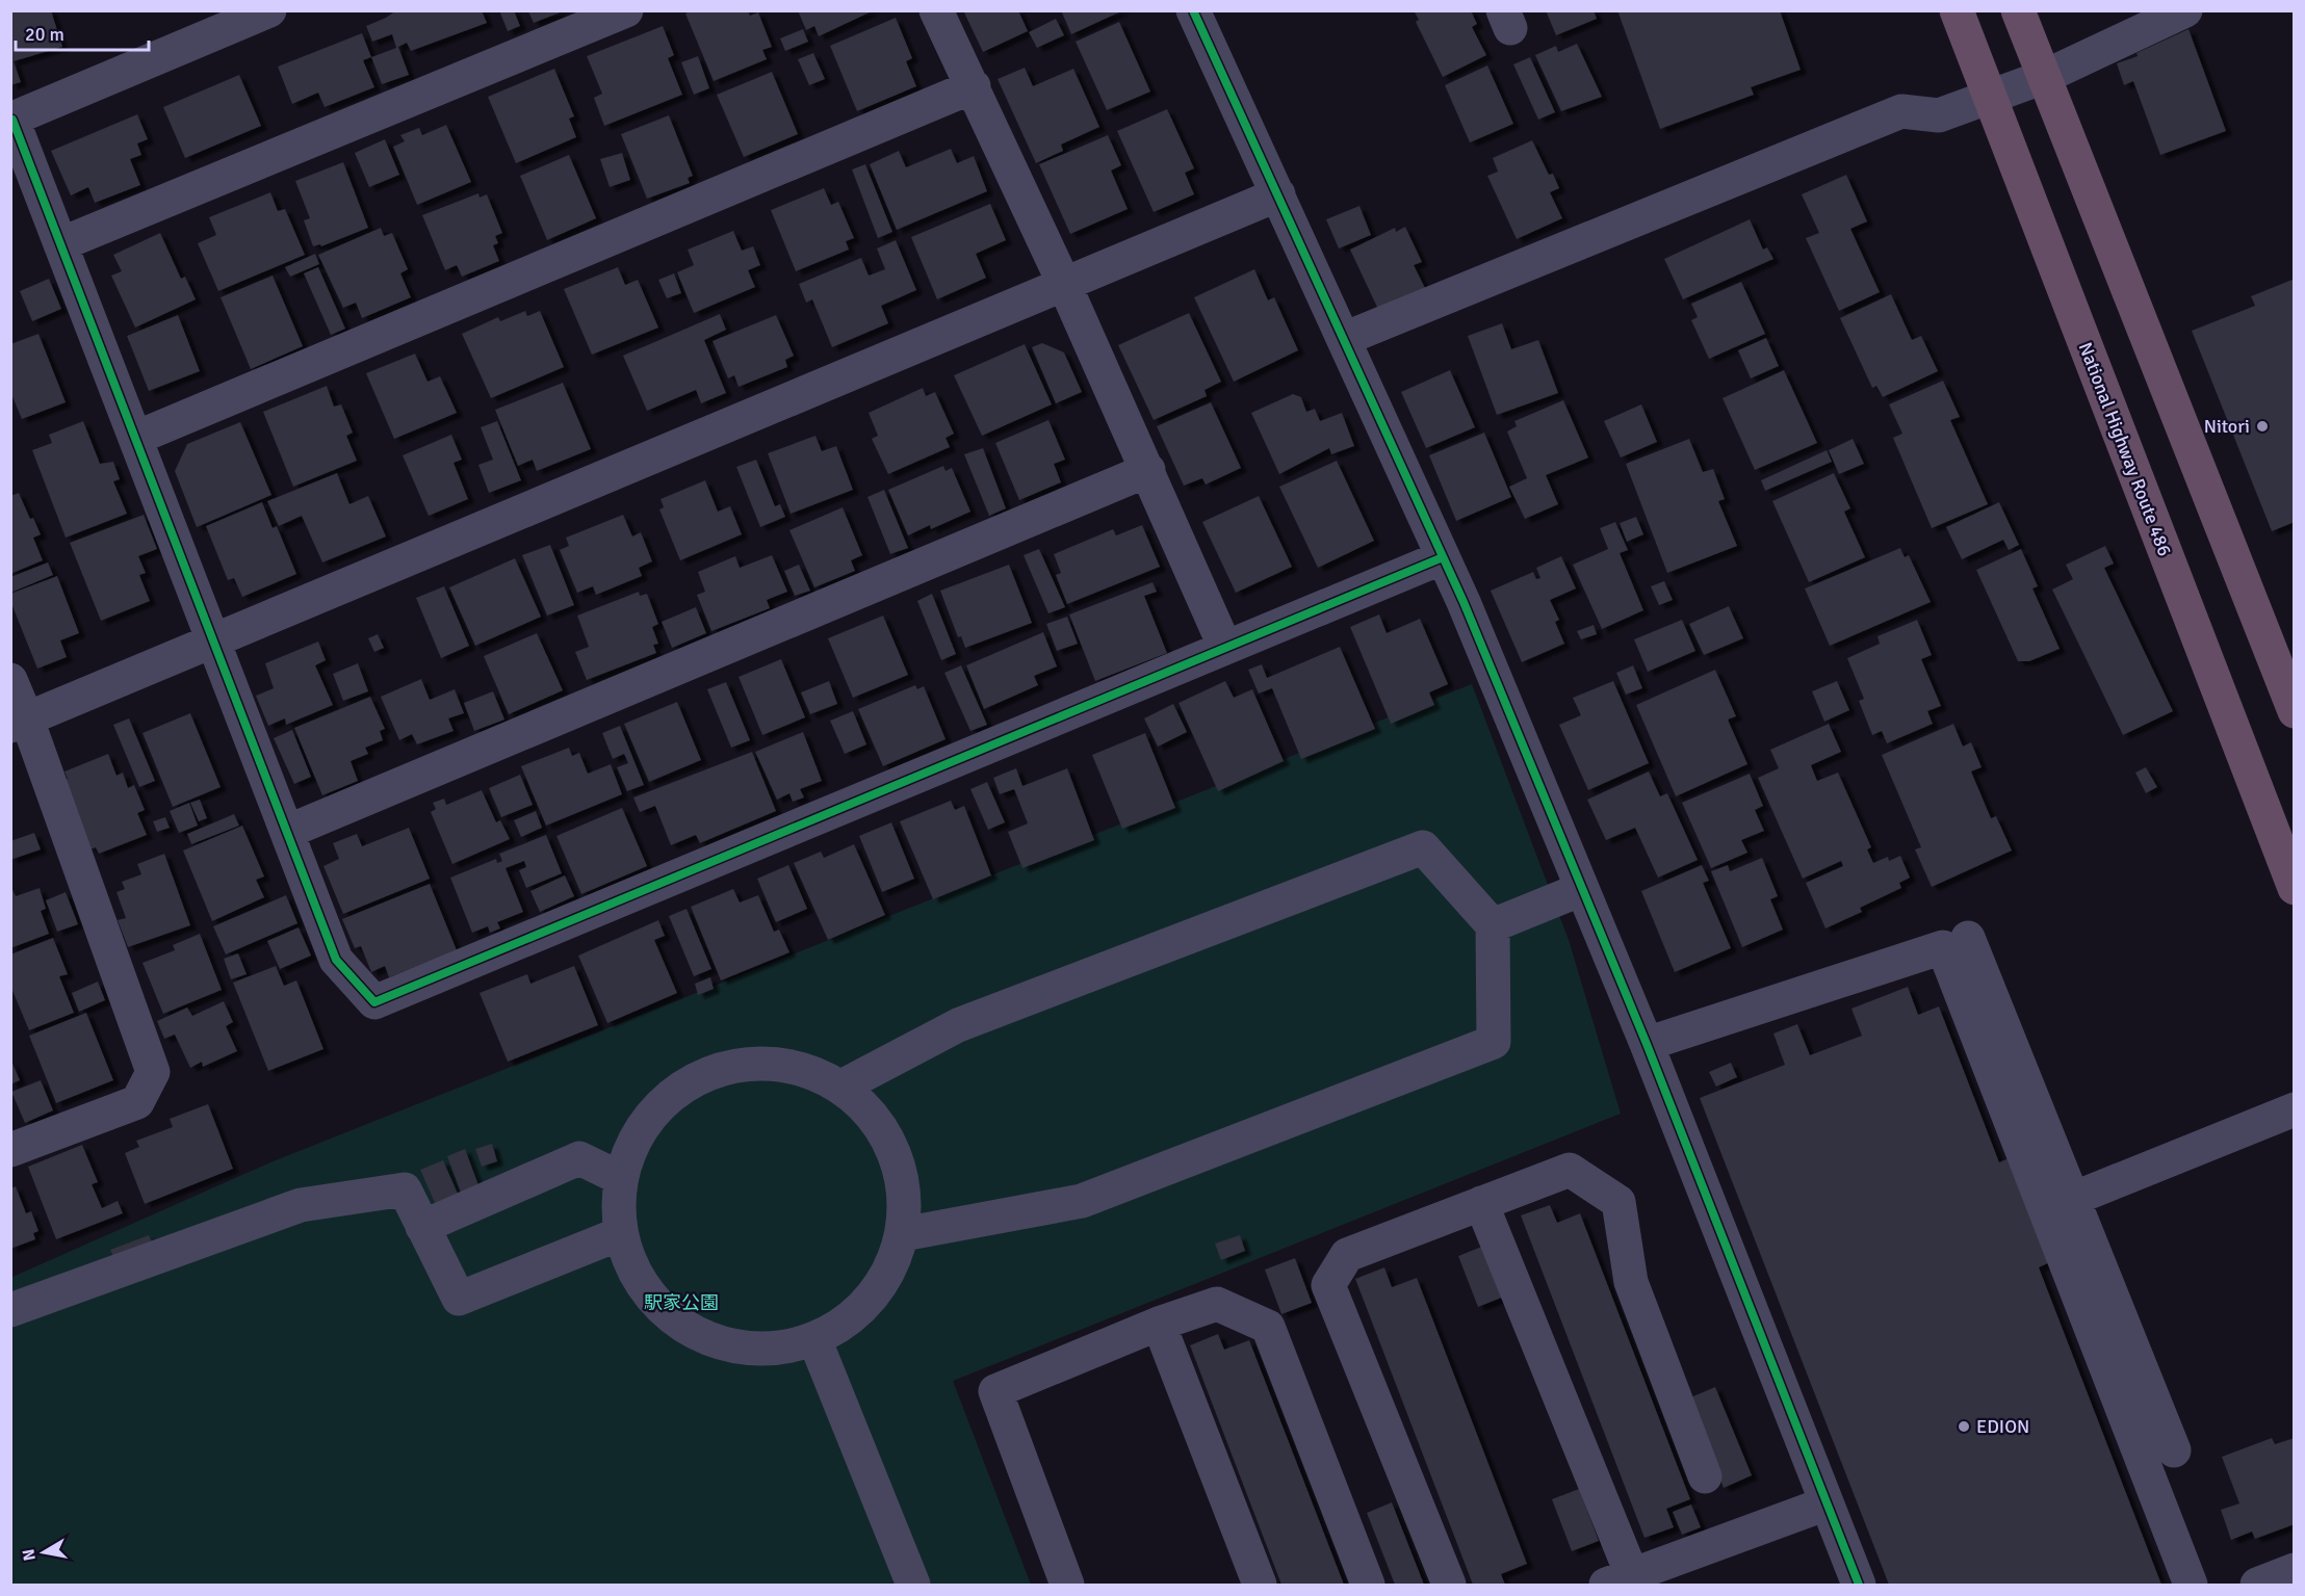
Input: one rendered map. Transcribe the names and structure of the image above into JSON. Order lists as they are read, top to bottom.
{
  "streets": {
    "highway": ["National Highway Route 486"]
  },
  "parks": ["駅家公園"],
  "places": ["Nitori", "EDION"],
  "scale_bar": "20 m",
  "north": "left"
}
